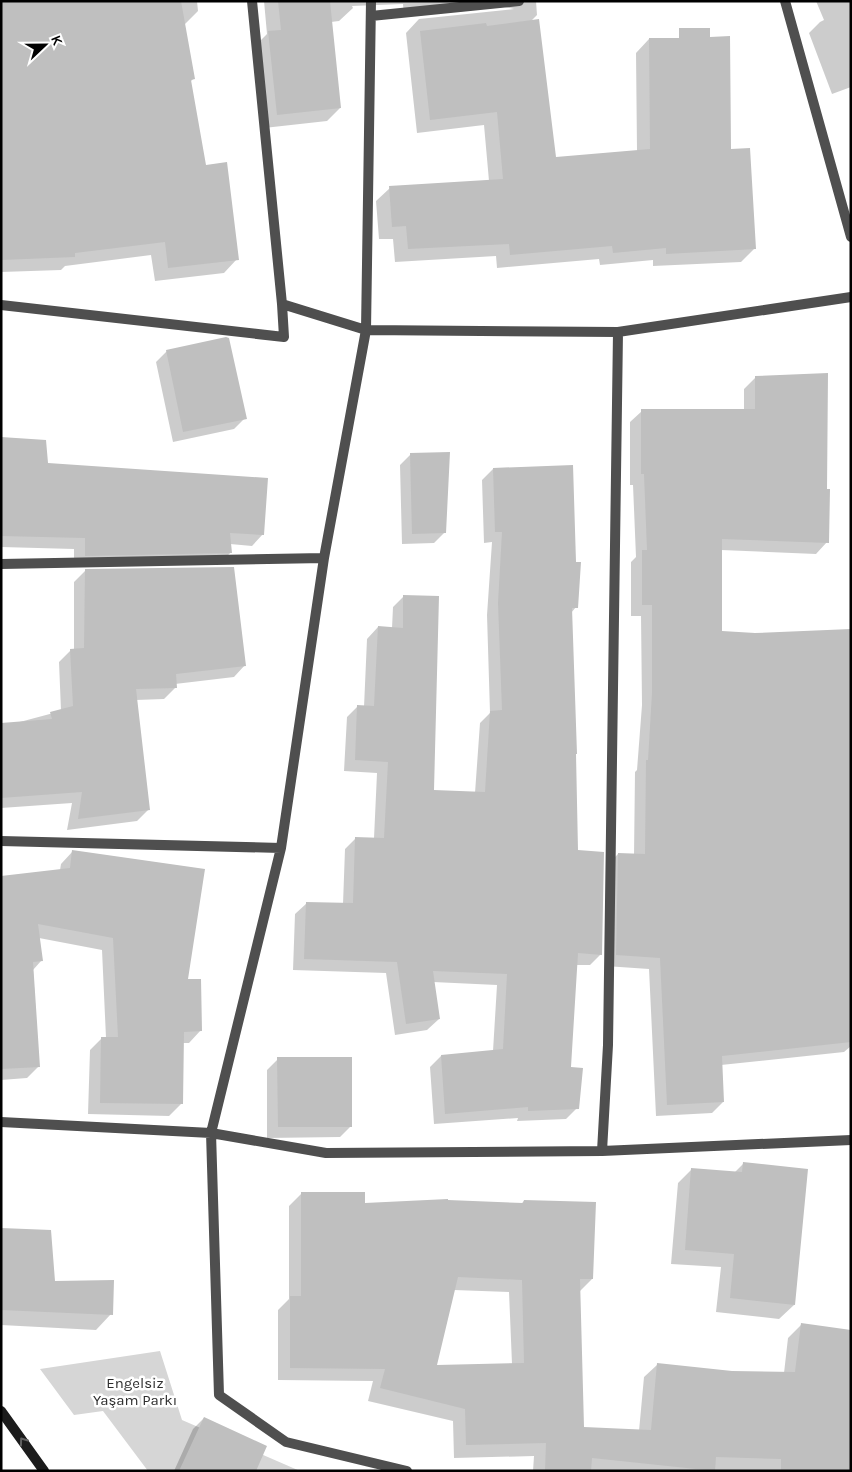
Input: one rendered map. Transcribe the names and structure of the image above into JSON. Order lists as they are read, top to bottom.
{
  "parks": ["Engelsiz Yaşam Parkı"],
  "north": "right"
}
